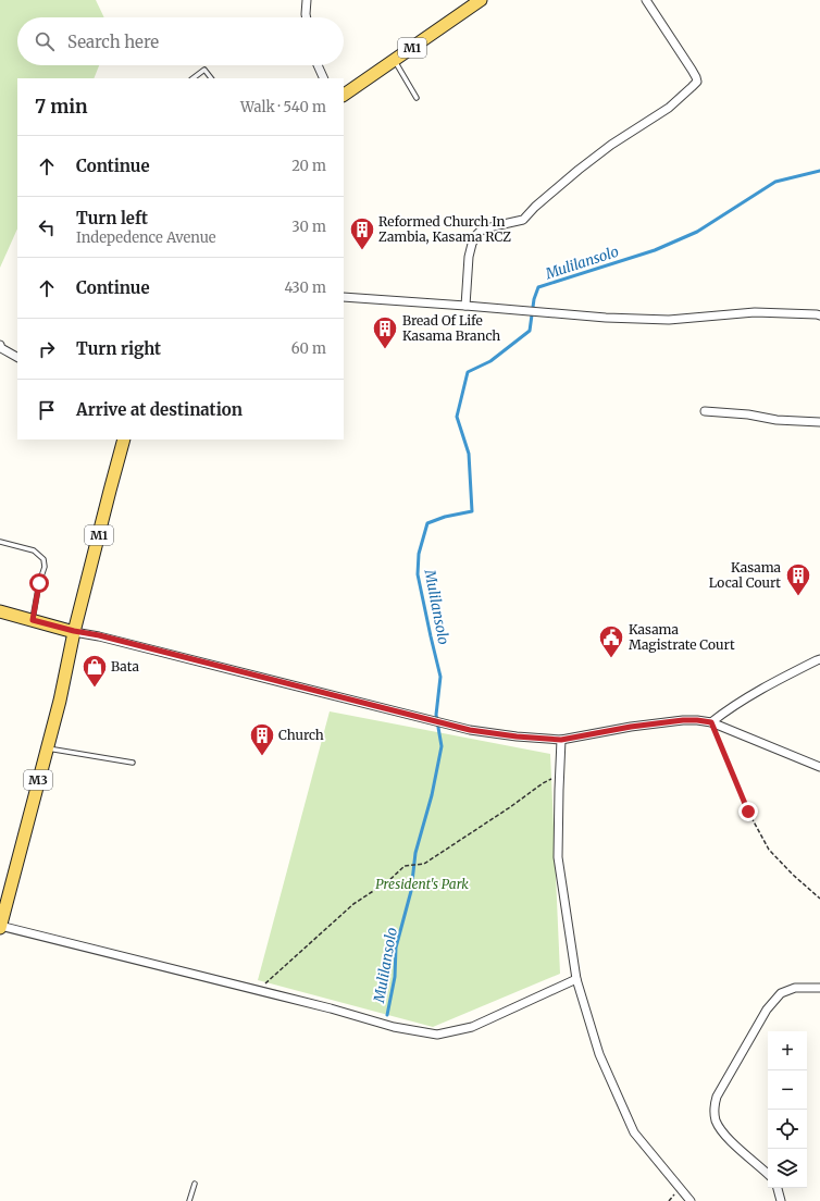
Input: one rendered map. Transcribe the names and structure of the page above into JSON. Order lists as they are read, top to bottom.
{
  "streets": {
    "main road": ["M1", "M3"]
  },
  "crossings": [
    ["M1", "M3"]
  ],
  "water": ["Mulilansolo"],
  "parks": ["President's Park"],
  "places": {
    "building": [
      "Reformed Church In Zambia, Kasama RCZ",
      "Bread Of Life Kasama Branch",
      "Kasama Local Court",
      "Church"
    ],
    "public building": ["Kasama Magistrate Court"],
    "shop": ["Bata"]
  },
  "page": {
    "search": "Search here",
    "heading": ["7 min", "Walk · 540 m"],
    "list": [
      ["Continue", "20 m"],
      ["Turn left", "Indepedence Avenue", "30 m"],
      ["Continue", "430 m"],
      ["Turn right", "60 m"],
      "Arrive at destination"
    ],
    "map_buttons": ["+", "−"]
  }
}
